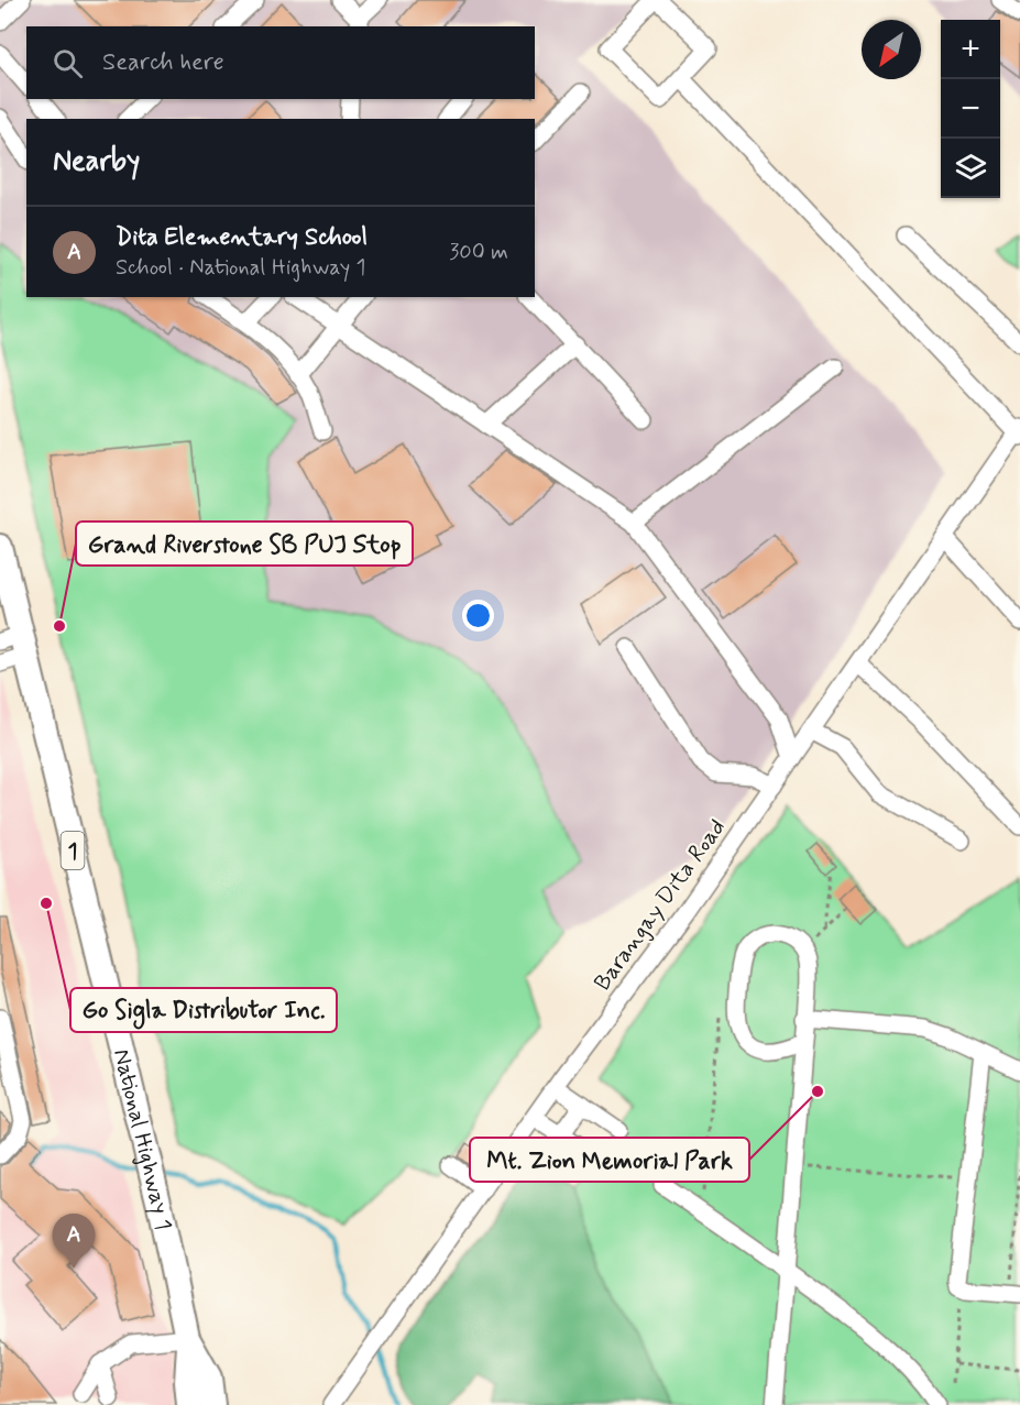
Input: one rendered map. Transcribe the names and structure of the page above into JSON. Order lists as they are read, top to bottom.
{
  "streets": {
    "highway": ["1", "National Highway 1"],
    "street": ["Barangay Dita Road"]
  },
  "places": ["Grand Riverstone SB PUJ Stop", "Go Sigla Distributor Inc.", "Mt. Zion Memorial Park"],
  "north": "bottom left",
  "page": {
    "map_buttons": ["+", "−"],
    "search": "Search here",
    "heading": "Nearby",
    "list": [
      {
        "mark": "A",
        "name": "Dita Elementary School",
        "note": "School · National Highway 1",
        "value": "300 m"
      }
    ],
    "pins": "A"
  }
}
